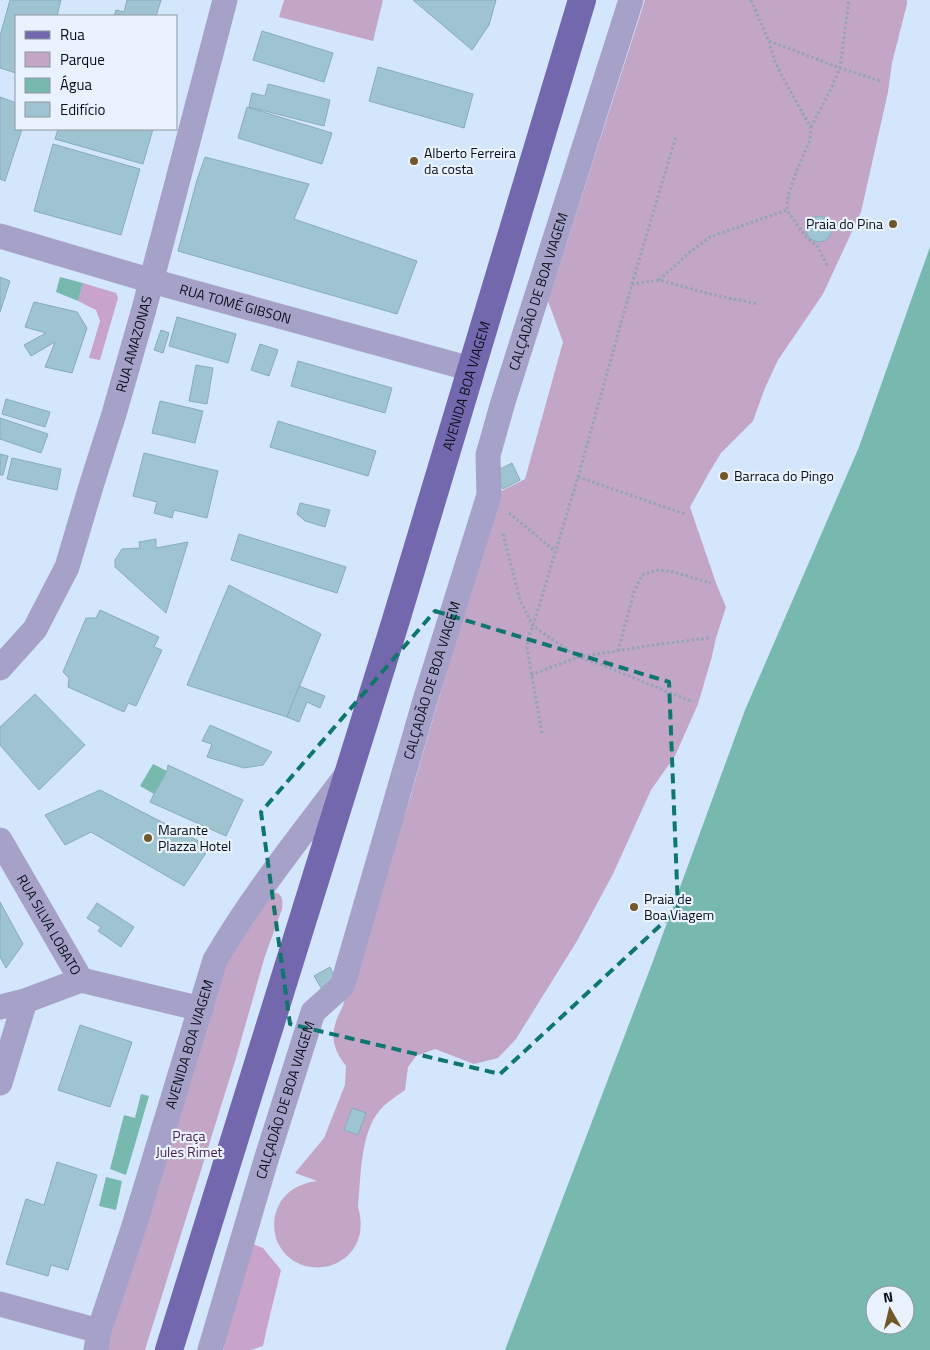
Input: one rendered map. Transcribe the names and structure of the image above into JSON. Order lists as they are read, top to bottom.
{
  "streets": {
    "main road": ["AVENIDA BOA VIAGEM"],
    "street": [
      "CALÇADÃO DE BOA VIAGEM",
      "RUA TOMÉ GIBSON",
      "RUA AMAZONAS",
      "RUA SILVA LOBATO"
    ]
  },
  "crossings": [
    ["RUA TOMÉ GIBSON", "RUA AMAZONAS"],
    ["RUA TOMÉ GIBSON", "AVENIDA BOA VIAGEM"],
    ["AVENIDA BOA VIAGEM", "RUA SILVA LOBATO"]
  ],
  "parks": ["Praça Jules Rimet"],
  "places": [
    "Alberto Ferreira da costa",
    "Praia do Pina",
    "Barraca do Pingo",
    "Marante Plazza Hotel",
    "Praia de Boa Viagem"
  ],
  "legend": [
    "Rua",
    "Parque",
    "Água",
    "Edifício"
  ],
  "north": "top"
}
